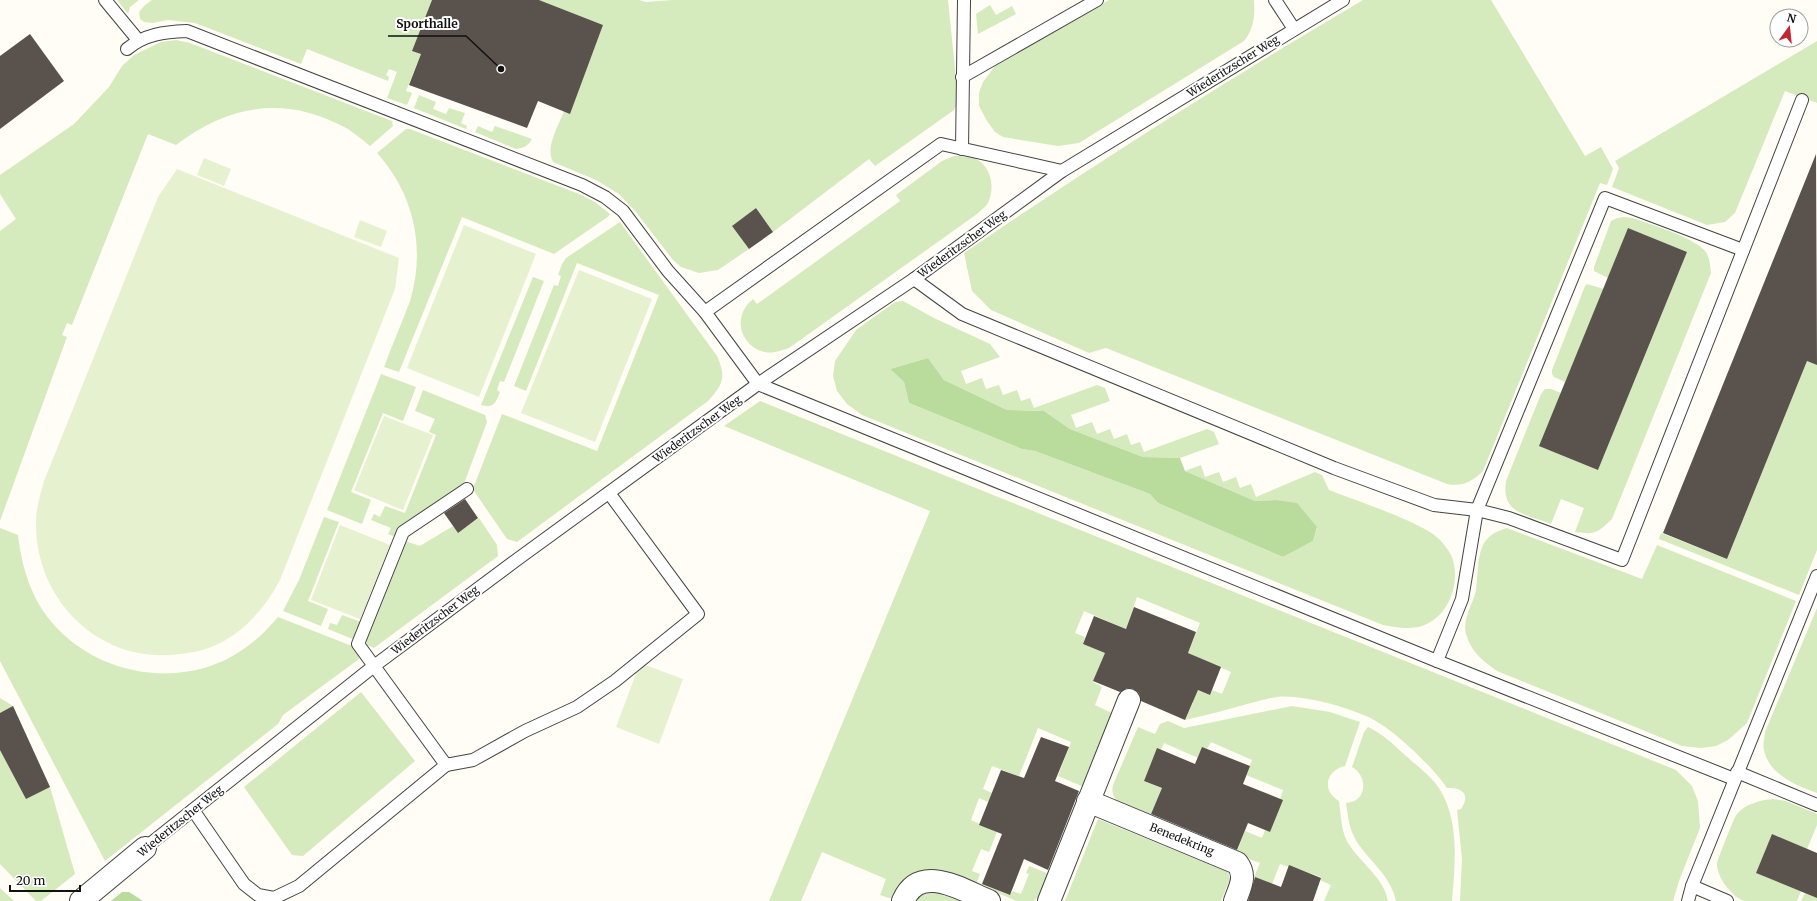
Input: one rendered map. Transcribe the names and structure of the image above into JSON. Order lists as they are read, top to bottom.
{
  "streets": {
    "street": ["Wiederitzscher Weg", "Benedekring"]
  },
  "places": ["Sporthalle"],
  "scale_bar": "20 m",
  "north": "top"
}
